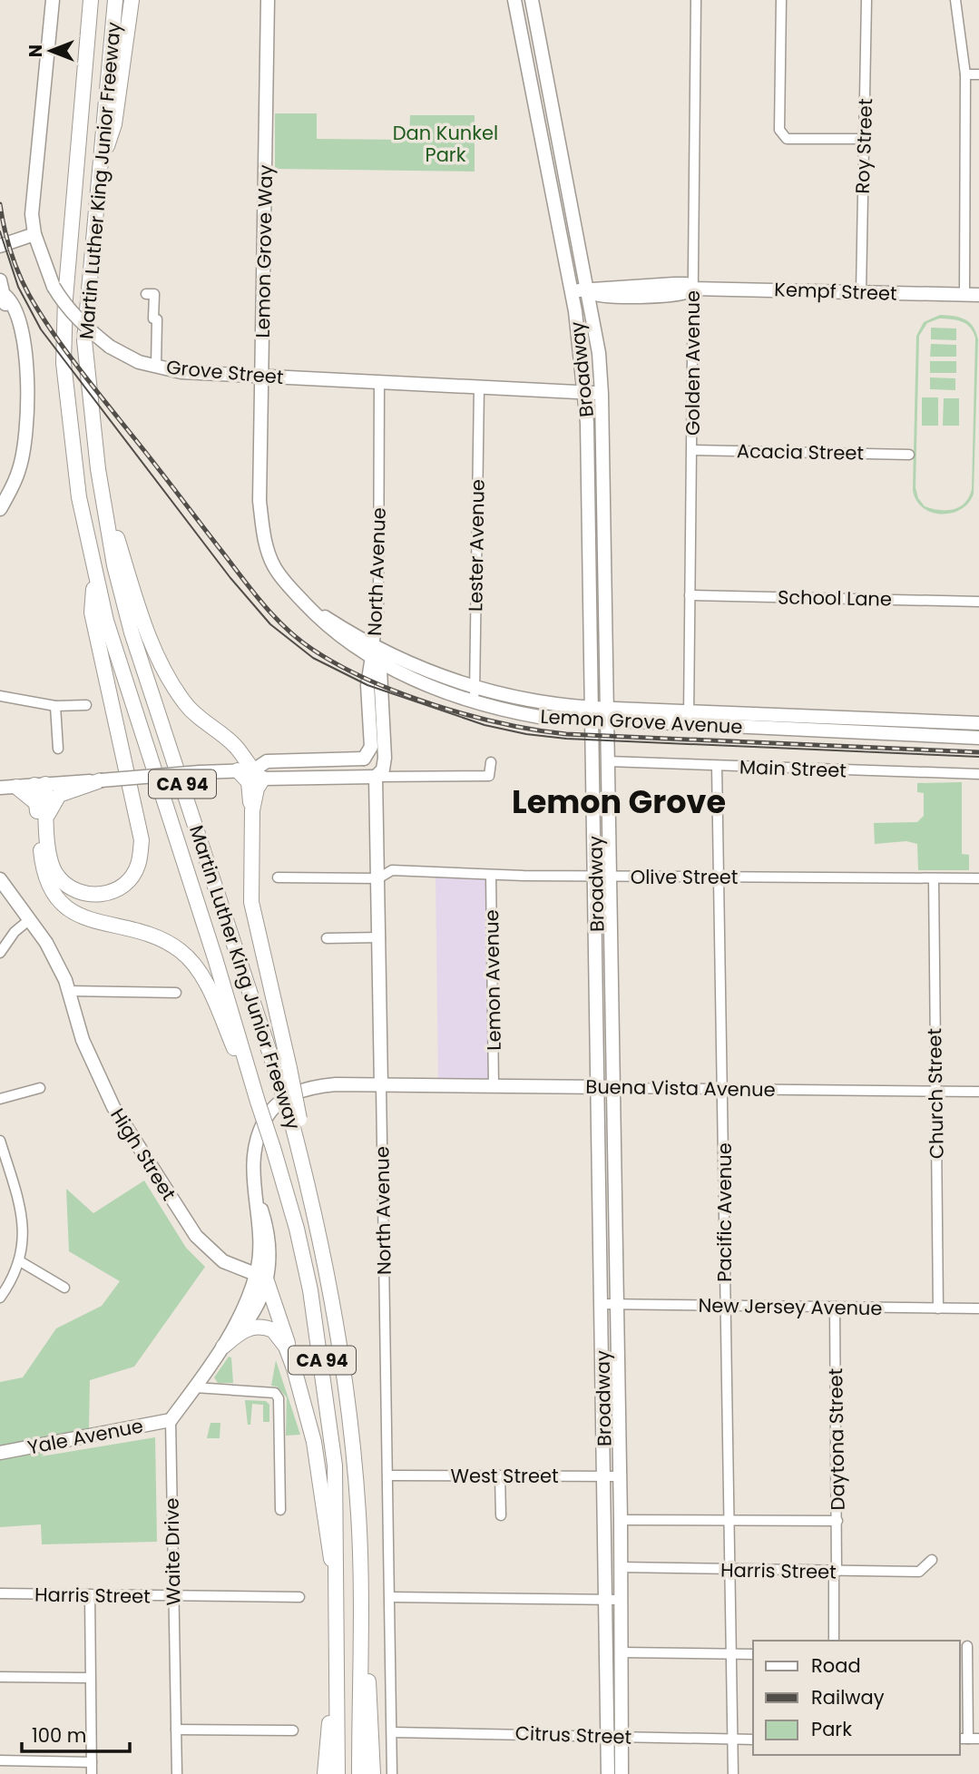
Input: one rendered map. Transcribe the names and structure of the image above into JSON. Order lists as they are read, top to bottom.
{
  "streets": {
    "highway": ["Martin Luther King Junior Freeway", "CA 94"],
    "main road": [
      "Lemon Grove Way",
      "Kempf Street",
      "Broadway",
      "Grove Street",
      "North Avenue",
      "Lemon Grove Avenue",
      "Buena Vista Avenue",
      "High Street",
      "Yale Avenue"
    ],
    "street": [
      "Roy Street",
      "Golden Avenue",
      "Acacia Street",
      "Lester Avenue",
      "School Lane",
      "Main Street",
      "Olive Street",
      "Lemon Avenue",
      "Church Street",
      "Pacific Avenue",
      "New Jersey Avenue",
      "Daytona Street",
      "West Street",
      "Waite Drive",
      "Harris Street",
      "Citrus Street"
    ]
  },
  "crossings": [
    ["Roy Street", "Kempf Street"],
    ["Lemon Grove Way", "Grove Street"],
    ["Lemon Grove Way", "Lemon Grove Avenue"],
    ["Kempf Street", "Golden Avenue"],
    ["Kempf Street", "Broadway"],
    ["Golden Avenue", "Acacia Street"],
    ["Golden Avenue", "School Lane"],
    ["Golden Avenue", "Lemon Grove Avenue"],
    ["Broadway", "Grove Street"],
    ["Broadway", "Lemon Grove Avenue"],
    ["Broadway", "Main Street"],
    ["Broadway", "Olive Street"],
    ["Broadway", "Buena Vista Avenue"],
    ["Broadway", "New Jersey Avenue"],
    ["Broadway", "West Street"],
    ["Broadway", "Harris Street"],
    ["Broadway", "Citrus Street"],
    ["Grove Street", "Lester Avenue"],
    ["Grove Street", "North Avenue"],
    ["Lester Avenue", "Lemon Grove Avenue"],
    ["North Avenue", "Lemon Grove Avenue"],
    ["North Avenue", "Olive Street"],
    ["North Avenue", "Buena Vista Avenue"],
    ["North Avenue", "West Street"],
    ["North Avenue", "Citrus Street"],
    ["Main Street", "Pacific Avenue"],
    ["Olive Street", "Lemon Avenue"],
    ["Olive Street", "Church Street"],
    ["Olive Street", "Pacific Avenue"],
    ["Lemon Avenue", "Buena Vista Avenue"],
    ["Buena Vista Avenue", "Church Street"],
    ["Buena Vista Avenue", "Pacific Avenue"],
    ["Church Street", "New Jersey Avenue"],
    ["Pacific Avenue", "New Jersey Avenue"],
    ["Pacific Avenue", "Harris Street"],
    ["Pacific Avenue", "Citrus Street"],
    ["New Jersey Avenue", "Daytona Street"],
    ["Yale Avenue", "Waite Drive"],
    ["Daytona Street", "Harris Street"],
    ["Waite Drive", "Harris Street"]
  ],
  "districts": ["Lemon Grove"],
  "parks": ["Dan Kunkel Park"],
  "legend": ["Road", "Railway", "Park"],
  "scale_bar": "100 m",
  "north": "left"
}
